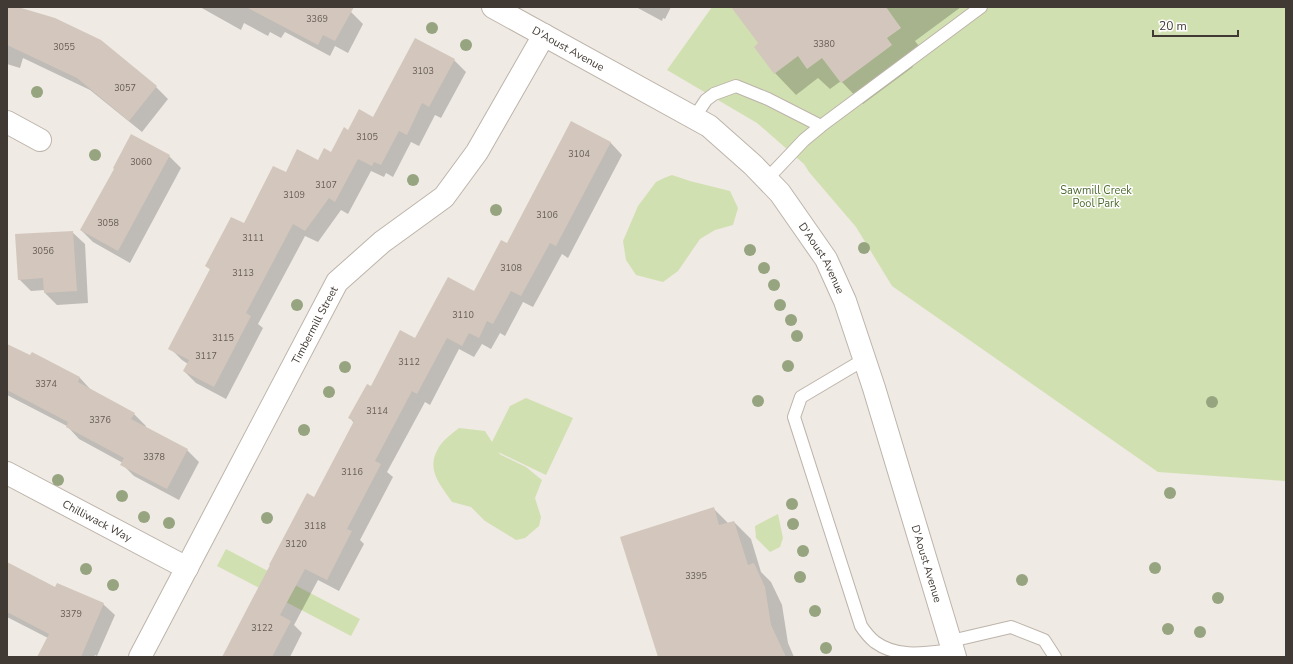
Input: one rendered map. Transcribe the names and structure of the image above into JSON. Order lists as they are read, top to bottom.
{
  "streets": {
    "street": ["D'Aoust Avenue", "Timbermill Street", "Chilliwack Way"]
  },
  "crossings": [
    ["D'Aoust Avenue", "Timbermill Street"],
    ["Timbermill Street", "Chilliwack Way"]
  ],
  "parks": ["Sawmill Creek Pool Park"],
  "house_numbers": [
    "3369",
    "3380",
    "3055",
    "3103",
    "3057",
    "3105",
    "3104",
    "3060",
    "3107",
    "3109",
    "3106",
    "3058",
    "3111",
    "3056",
    "3108",
    "3113",
    "3110",
    "3115",
    "3117",
    "3112",
    "3374",
    "3114",
    "3376",
    "3378",
    "3116",
    "3118",
    "3120",
    "3395",
    "3379",
    "3122"
  ],
  "scale_bar": "20 m"
}
